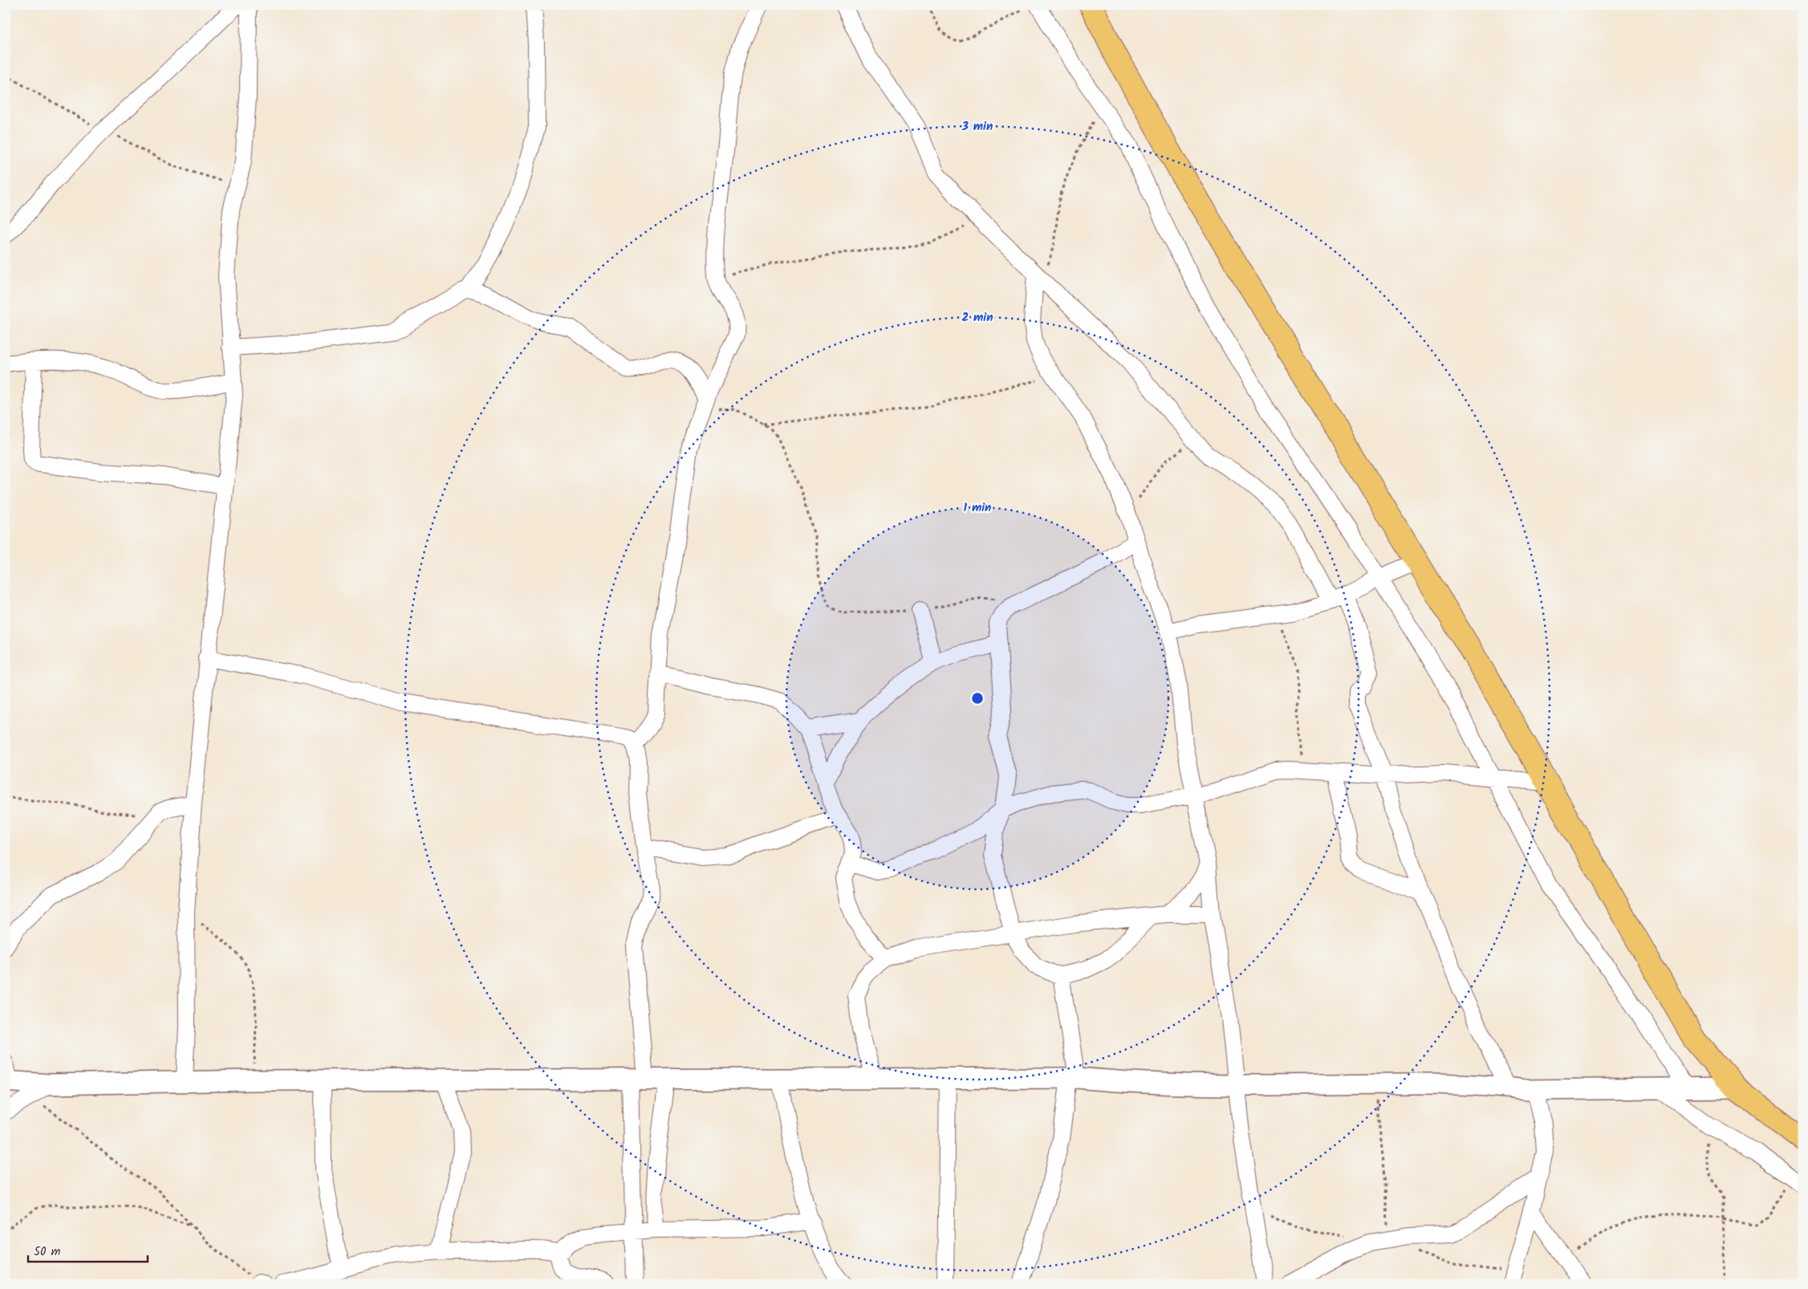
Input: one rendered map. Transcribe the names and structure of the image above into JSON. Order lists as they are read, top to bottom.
{
  "scale_bar": "50 m",
  "rings": ["3 min", "2 min", "1 min"]
}
